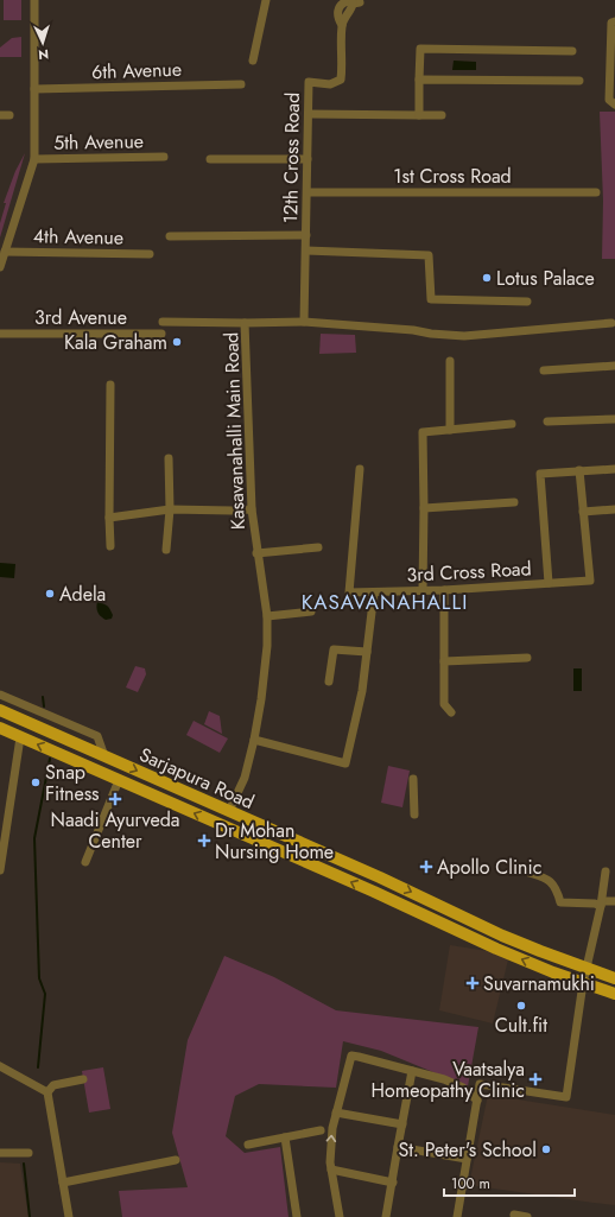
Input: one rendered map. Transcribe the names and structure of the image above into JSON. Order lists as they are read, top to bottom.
{
  "streets": {
    "main road": ["Sarjapura Road"],
    "street": [
      "6th Avenue",
      "5th Avenue",
      "12th Cross Road",
      "1st Cross Road",
      "4th Avenue",
      "3rd Avenue",
      "Kasavanahalli Main Road",
      "3rd Cross Road"
    ]
  },
  "crossings": [
    ["12th Cross Road", "1st Cross Road"],
    ["12th Cross Road", "Kasavanahalli Main Road"],
    ["Kasavanahalli Main Road", "Sarjapura Road"]
  ],
  "districts": ["KASAVANAHALLI"],
  "places": {
    "other": [
      "Lotus Palace",
      "Kala Graham",
      "Adela",
      "Snap Fitness",
      "Cult.fit",
      "St. Peter's School"
    ],
    "health": [
      "Naadi Ayurveda Center",
      "Dr Mohan Nursing Home",
      "Apollo Clinic",
      "Suvarnamukhi",
      "Vaatsalya Homeopathy Clinic"
    ]
  },
  "scale_bar": "100 m",
  "north": "bottom"
}
